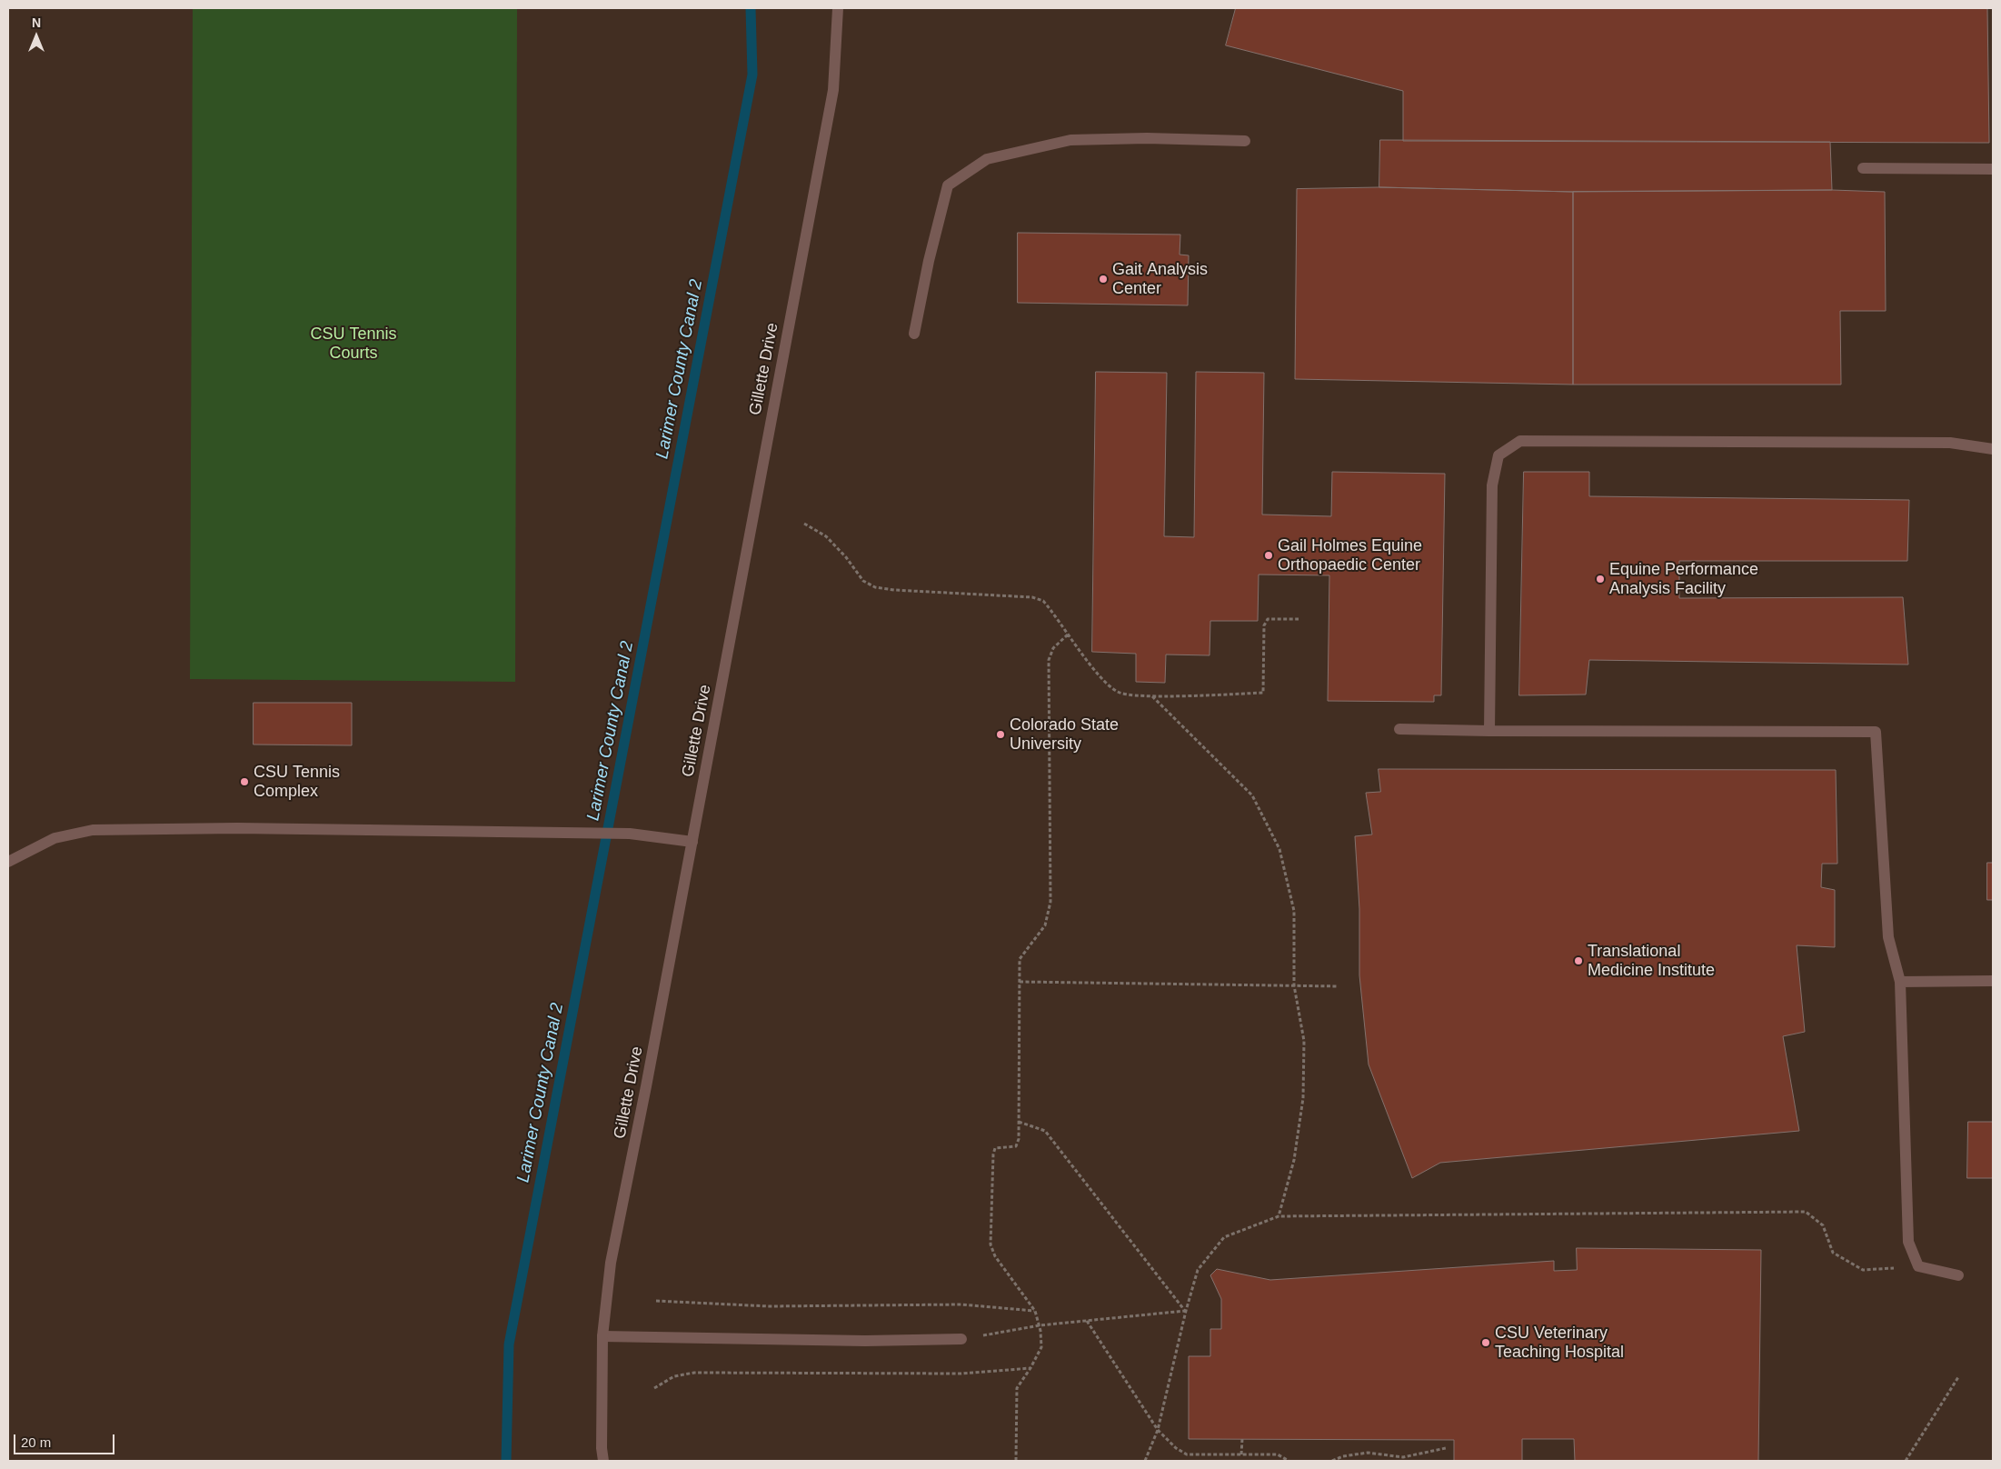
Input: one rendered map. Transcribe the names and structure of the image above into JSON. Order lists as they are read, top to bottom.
{
  "streets": {
    "street": ["Gillette Drive"]
  },
  "water": ["Larimer County Canal 2"],
  "parks": ["CSU Tennis Courts"],
  "places": [
    "Gait Analysis Center",
    "Gail Holmes Equine Orthopaedic Center",
    "Equine Performance Analysis Facility",
    "Colorado State University",
    "CSU Tennis Complex",
    "Translational Medicine Institute",
    "CSU Veterinary Teaching Hospital"
  ],
  "scale_bar": "20 m",
  "north": "top"
}
